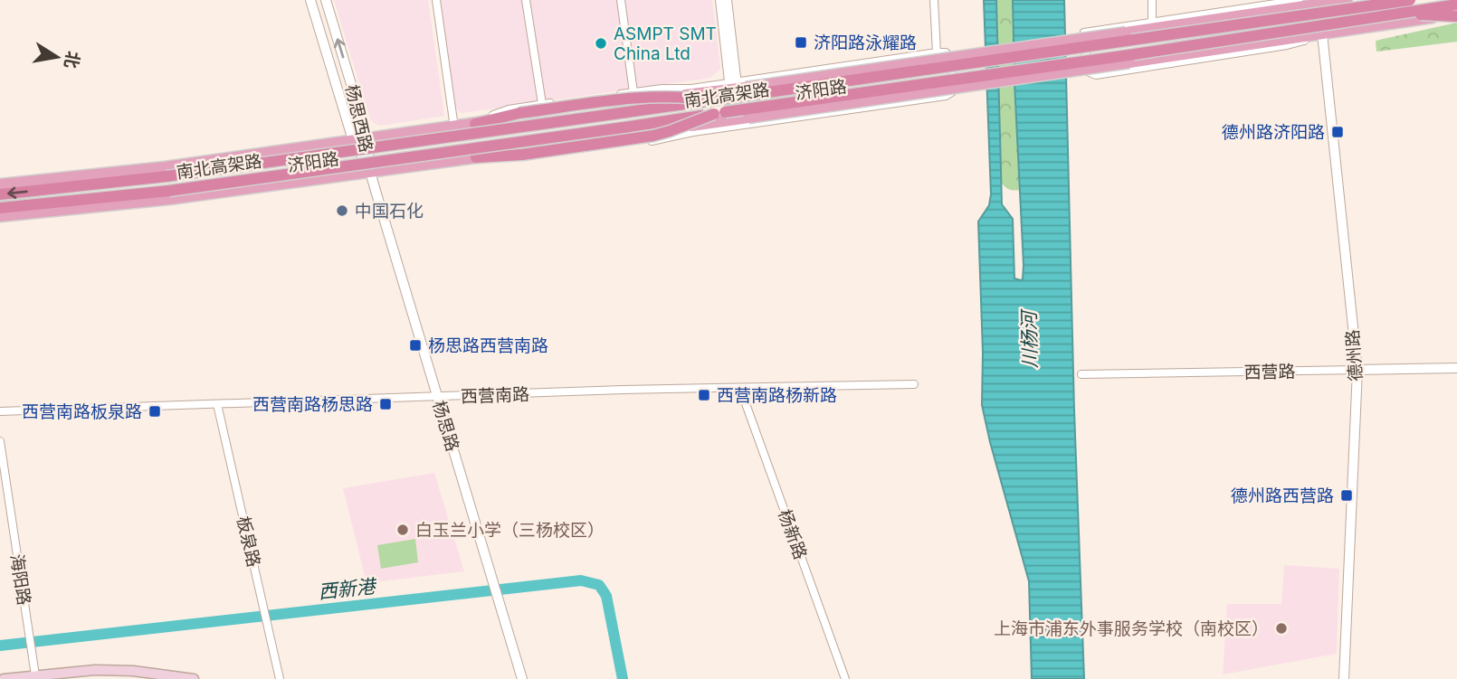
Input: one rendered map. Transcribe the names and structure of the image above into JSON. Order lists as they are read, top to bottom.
{
  "streets": {
    "highway": ["南北高架路"],
    "main road": ["济阳路"],
    "street": [
      "杨思西路",
      "德州路",
      "西营路",
      "西营南路",
      "杨思路",
      "杨新路",
      "板泉路",
      "海阳路"
    ]
  },
  "crossings": [
    ["济阳路", "杨思西路"],
    ["济阳路", "德州路"],
    ["济阳路", "杨思路"],
    ["杨思西路", "杨思路"],
    ["德州路", "西营路"],
    ["西营南路", "杨思路"],
    ["西营南路", "杨新路"],
    ["西营南路", "板泉路"]
  ],
  "water": ["川杨河", "西新港"],
  "places": {
    "transit": [
      "济阳路泳耀路",
      "德州路济阳路",
      "杨思路西营南路",
      "西营南路杨新路",
      "西营南路杨思路",
      "西营南路板泉路",
      "德州路西营路"
    ],
    "other": [
      "ASMPT SMT China Ltd",
      "中国石化",
      "白玉兰小学（三杨校区）",
      "上海市浦东外事服务学校（南校区）"
    ]
  },
  "north": "right"
}
